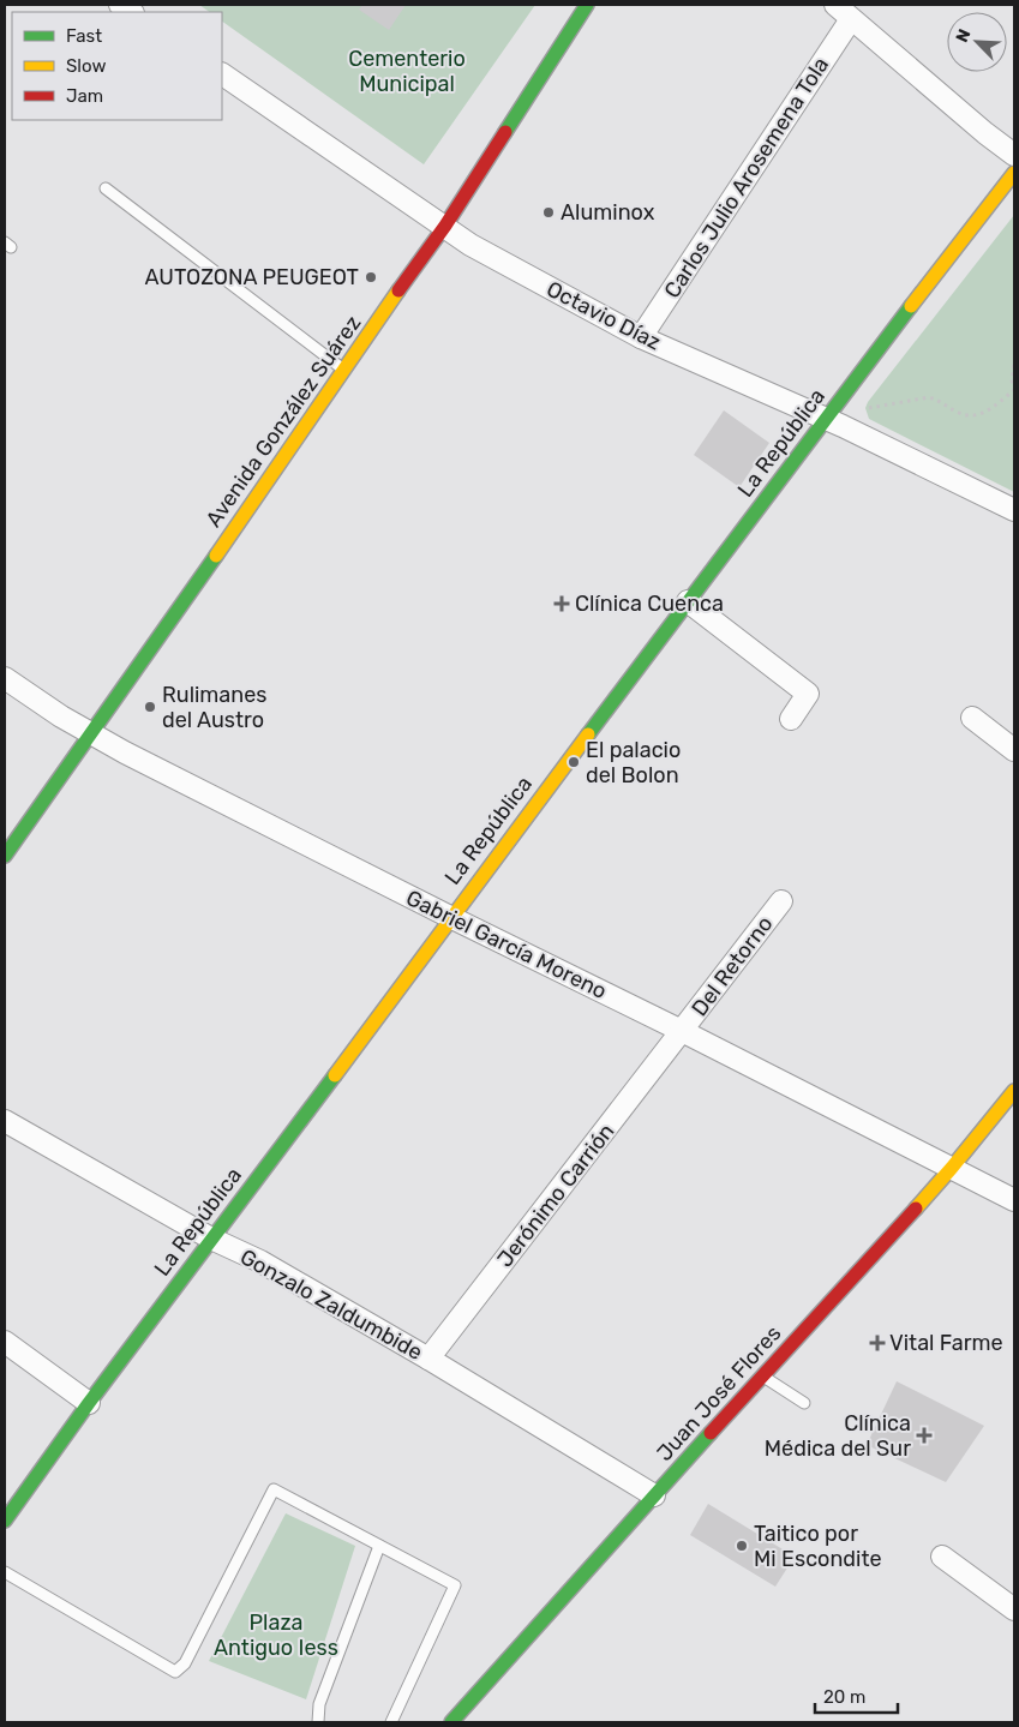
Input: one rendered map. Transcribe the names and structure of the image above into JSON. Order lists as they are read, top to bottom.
{
  "streets": {
    "street": [
      "Carlos Julio Arosemena Tola",
      "Octavio Díaz",
      "Avenida González Suárez",
      "La República",
      "Gabriel García Moreno",
      "Del Retorno",
      "Jerónimo Carrión",
      "Gonzalo Zaldumbide",
      "Juan José Flores"
    ]
  },
  "crossings": [
    ["Carlos Julio Arosemena Tola", "Octavio Díaz"],
    ["Octavio Díaz", "Avenida González Suárez"],
    ["Octavio Díaz", "La República"],
    ["Avenida González Suárez", "Gabriel García Moreno"],
    ["La República", "Gabriel García Moreno"],
    ["La República", "Gonzalo Zaldumbide"],
    ["Gabriel García Moreno", "Del Retorno"],
    ["Gabriel García Moreno", "Jerónimo Carrión"],
    ["Gabriel García Moreno", "Juan José Flores"],
    ["Del Retorno", "Jerónimo Carrión"],
    ["Jerónimo Carrión", "Gonzalo Zaldumbide"],
    ["Gonzalo Zaldumbide", "Juan José Flores"]
  ],
  "parks": ["Cementerio Municipal", "Plaza Antiguo Iess"],
  "places": {
    "other": [
      "Aluminox",
      "AUTOZONA PEUGEOT",
      "Rulimanes del Austro",
      "El palacio del Bolon",
      "Taitico por Mi Escondite"
    ],
    "health": ["Clínica Cuenca", "Vital Farme", "Clínica Médica del Sur"]
  },
  "legend": ["Fast", "Slow", "Jam"],
  "scale_bar": "20 m",
  "north": "top left"
}
